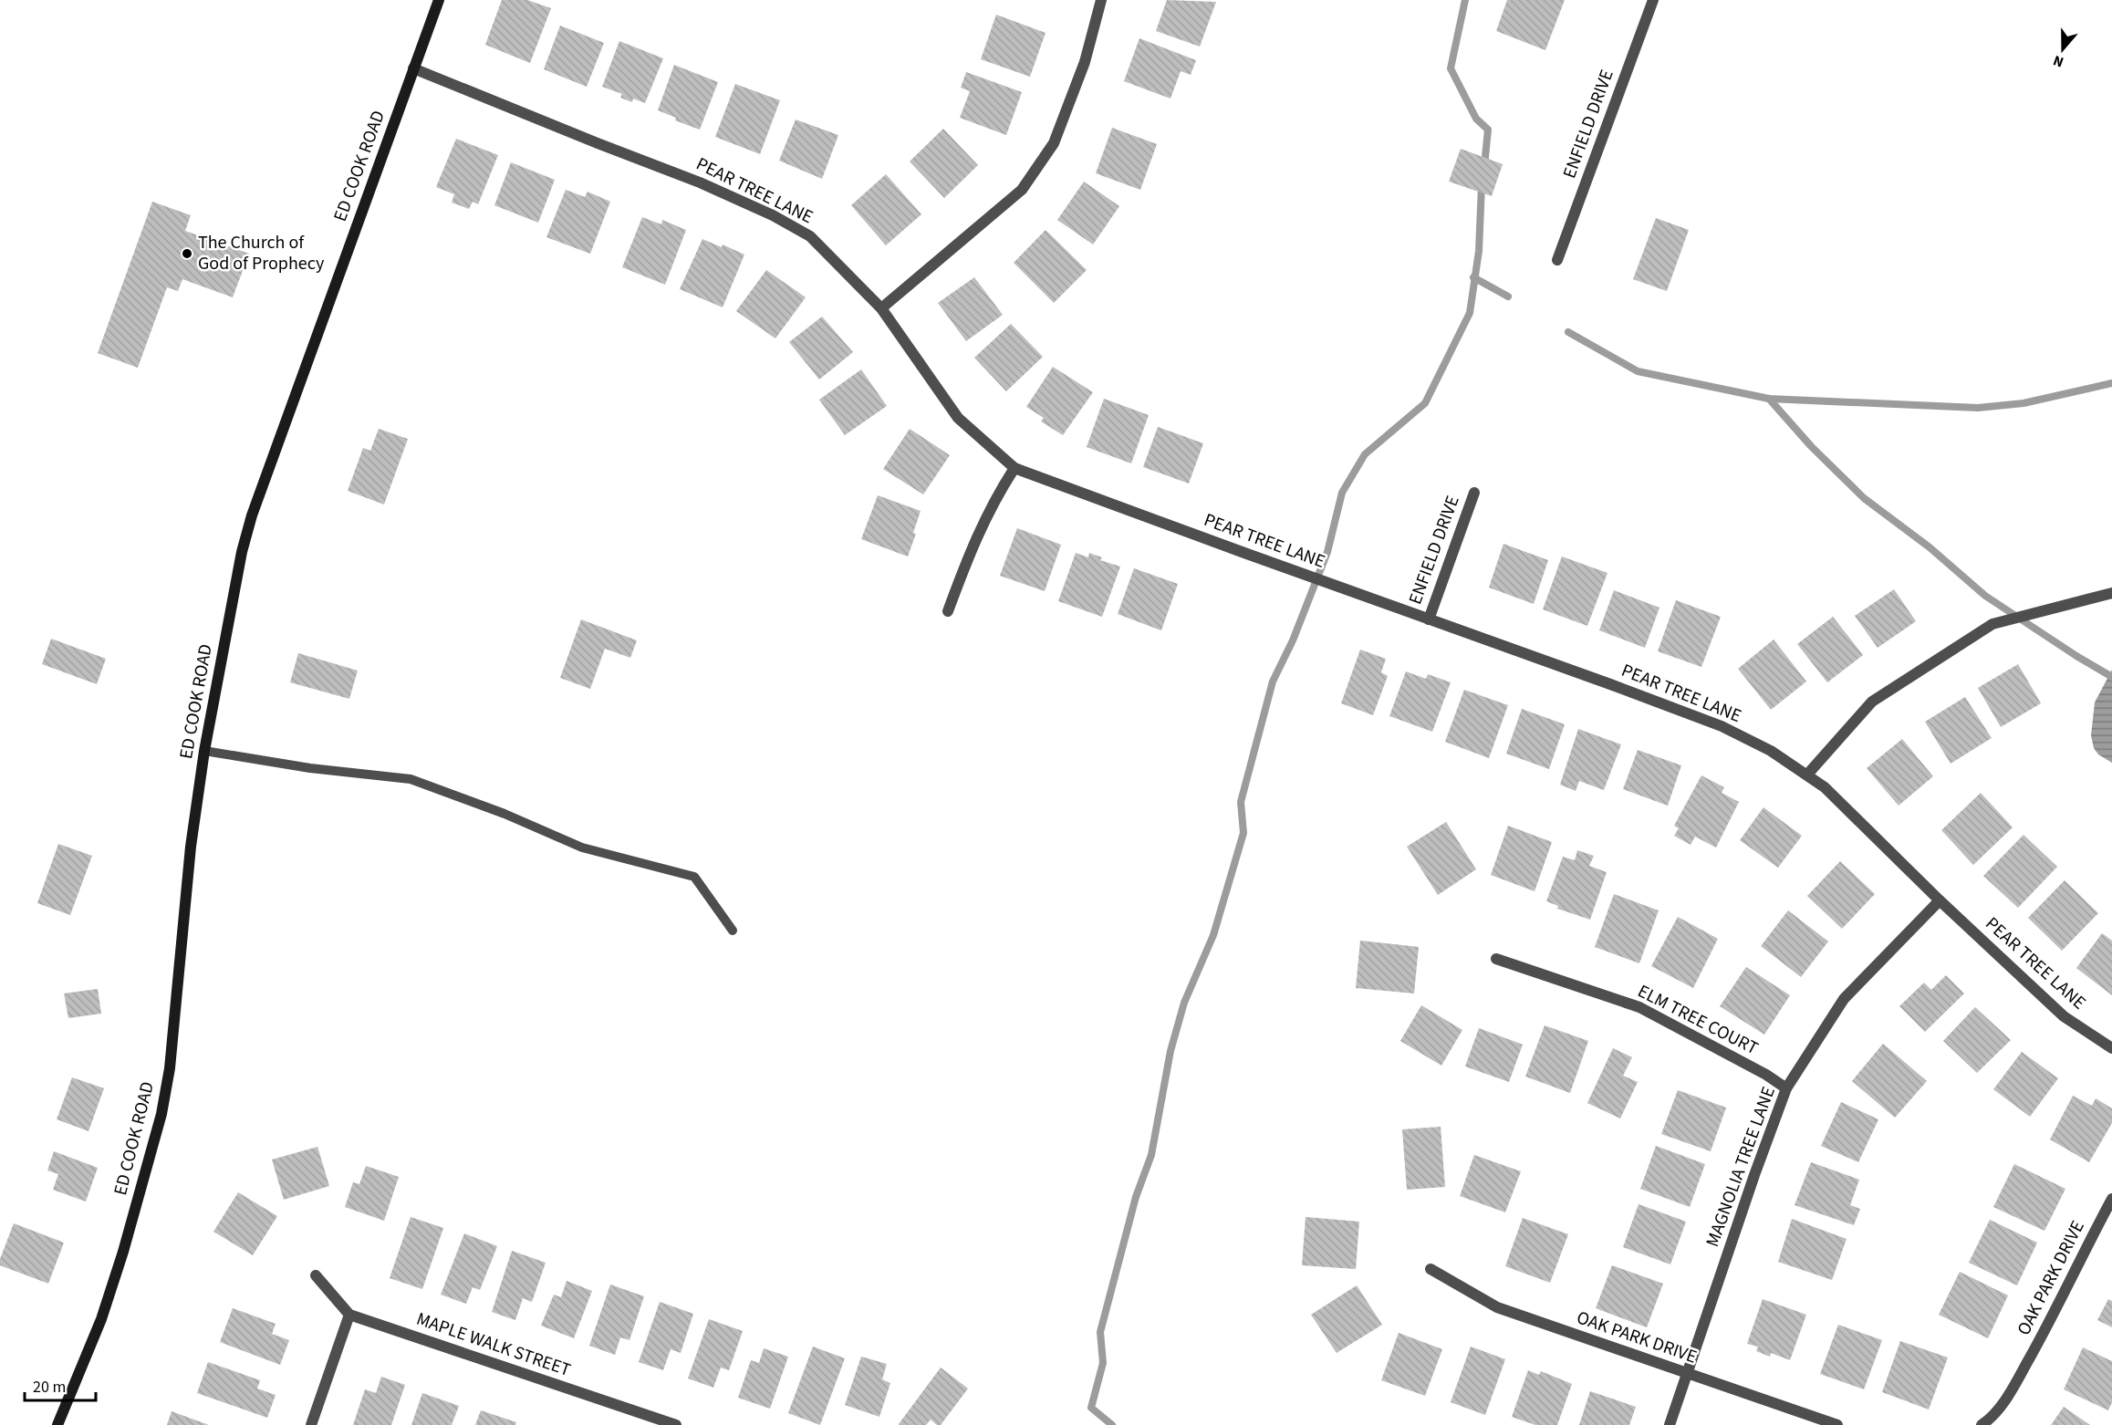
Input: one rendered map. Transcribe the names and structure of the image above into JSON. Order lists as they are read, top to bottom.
{
  "streets": {
    "street": [
      "ENFIELD DRIVE",
      "ED COOK ROAD",
      "PEAR TREE LANE",
      "ELM TREE COURT",
      "MAGNOLIA TREE LANE",
      "OAK PARK DRIVE",
      "MAPLE WALK STREET"
    ]
  },
  "crossings": [
    ["ENFIELD DRIVE", "PEAR TREE LANE"],
    ["ED COOK ROAD", "PEAR TREE LANE"],
    ["PEAR TREE LANE", "MAGNOLIA TREE LANE"],
    ["ELM TREE COURT", "MAGNOLIA TREE LANE"],
    ["MAGNOLIA TREE LANE", "OAK PARK DRIVE"]
  ],
  "places": ["The Church of God of Prophecy"],
  "scale_bar": "20 m",
  "north": "bottom"
}
